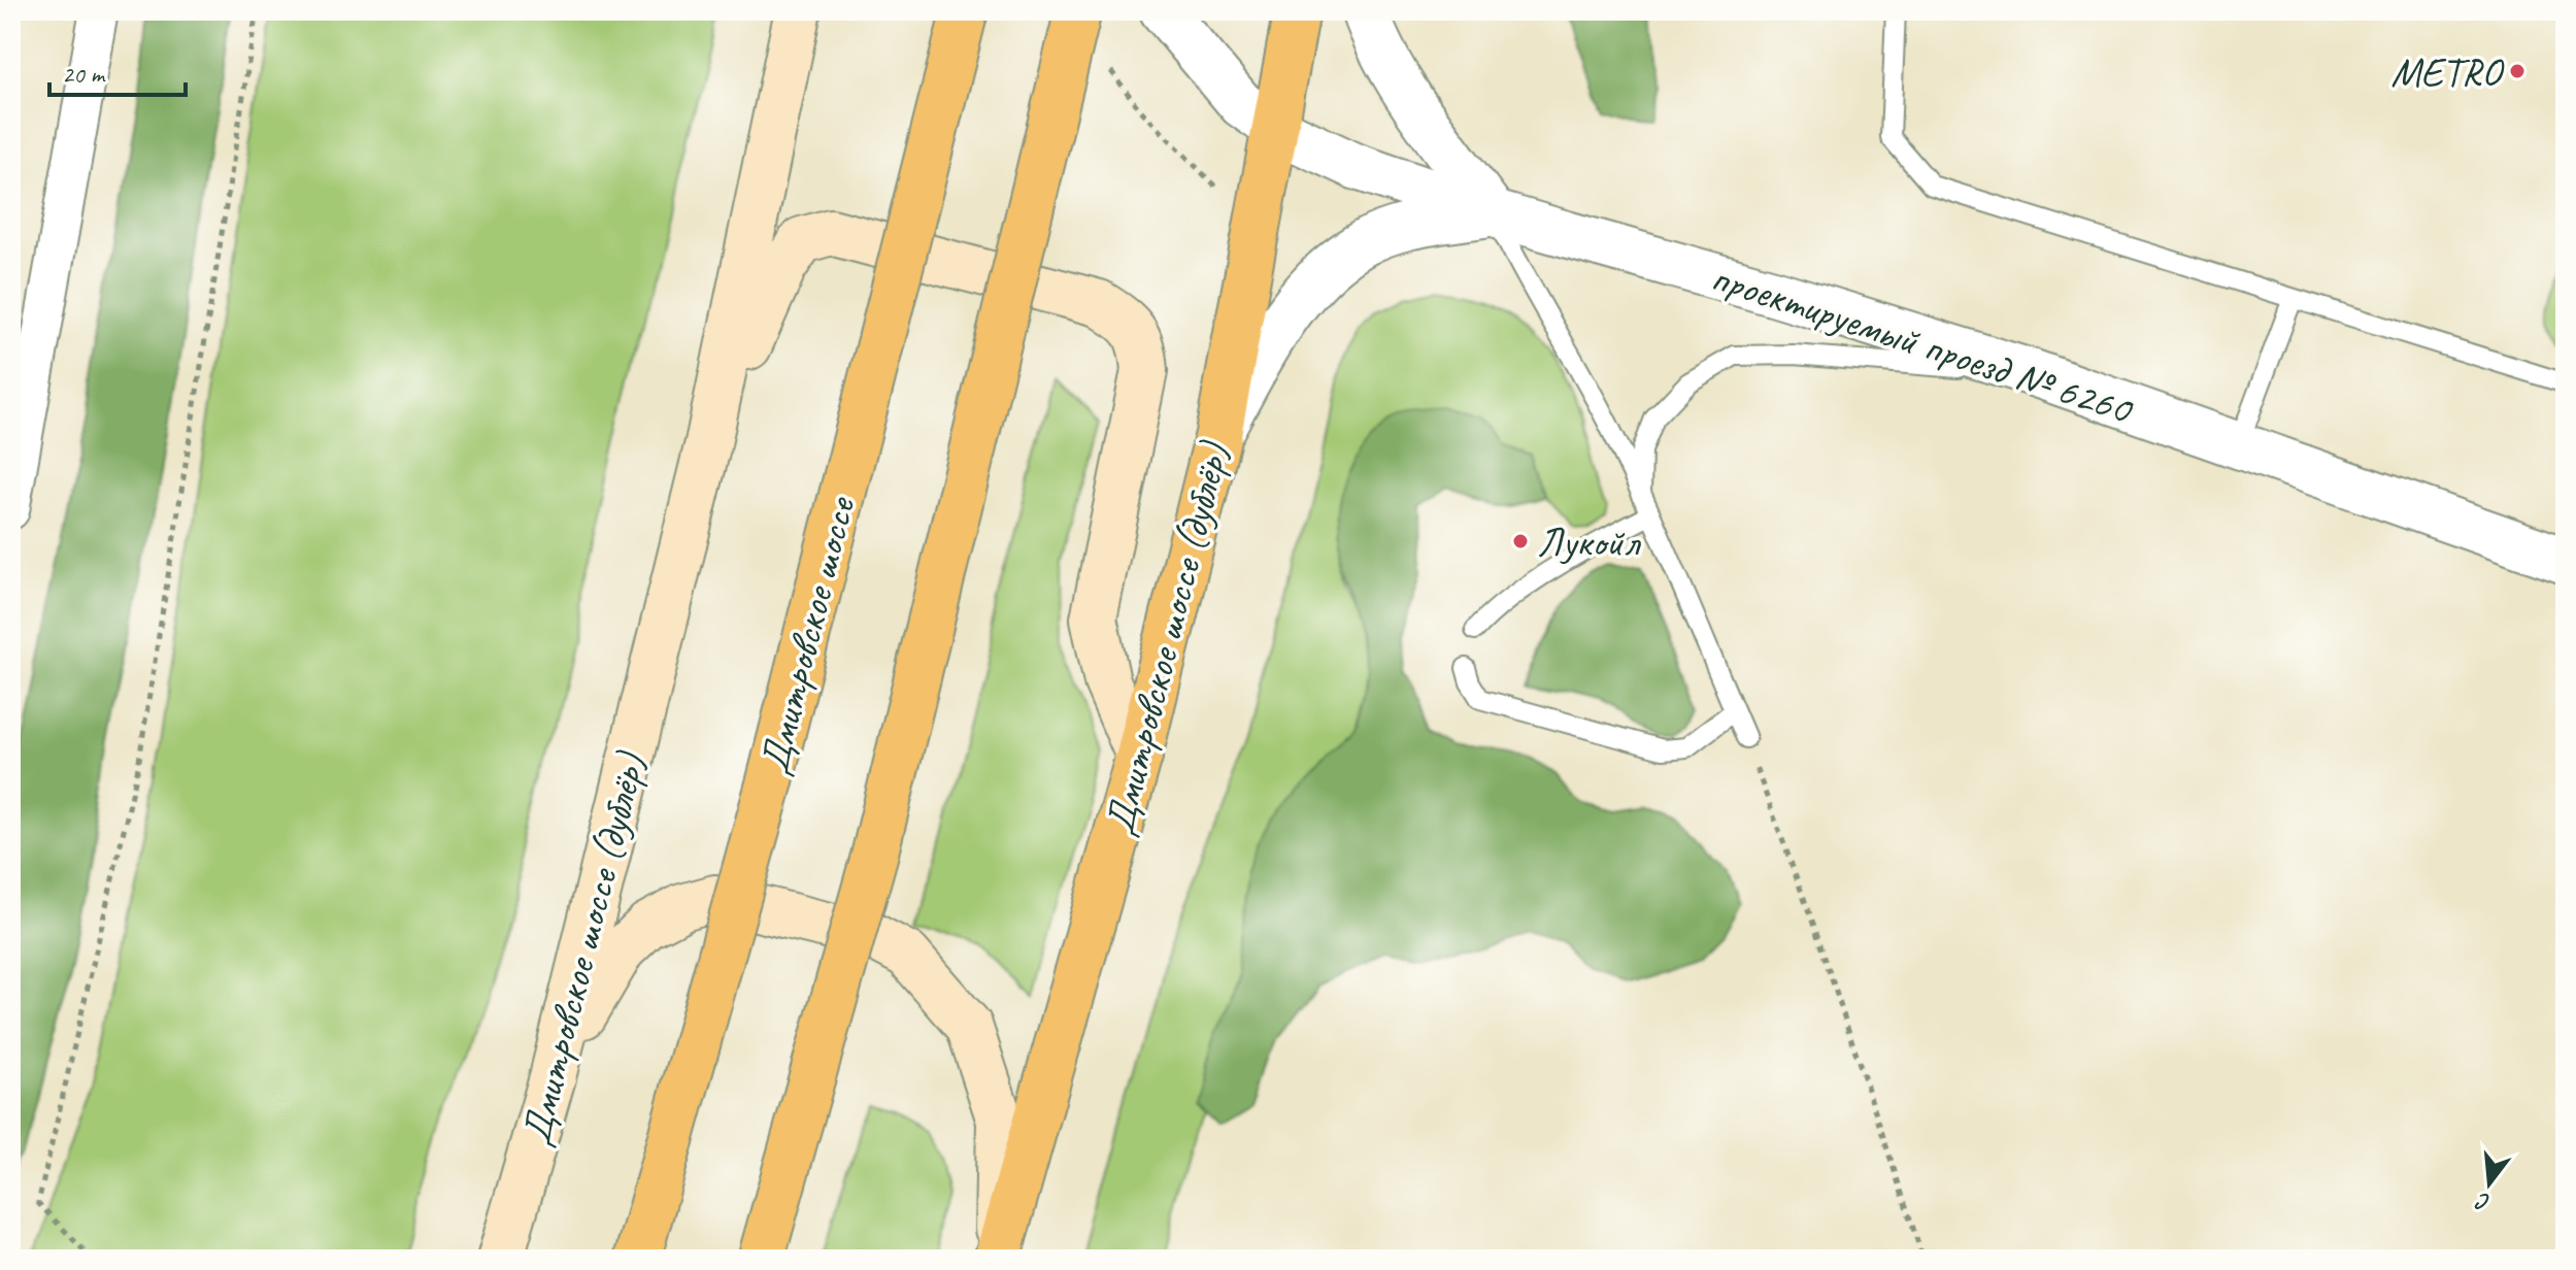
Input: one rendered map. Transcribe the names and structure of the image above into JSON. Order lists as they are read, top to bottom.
{
  "streets": {
    "highway": ["Дмитровское шоссе", "Дмитровское шоссе (дублёр)"],
    "street": ["проектируемый проезд № 6260"]
  },
  "crossings": [
    ["проектируемый проезд № 6260", "Дмитровское шоссе (дублёр)"]
  ],
  "places": ["METRO", "Лукойл"],
  "scale_bar": "20 m",
  "north": "bottom"
}
